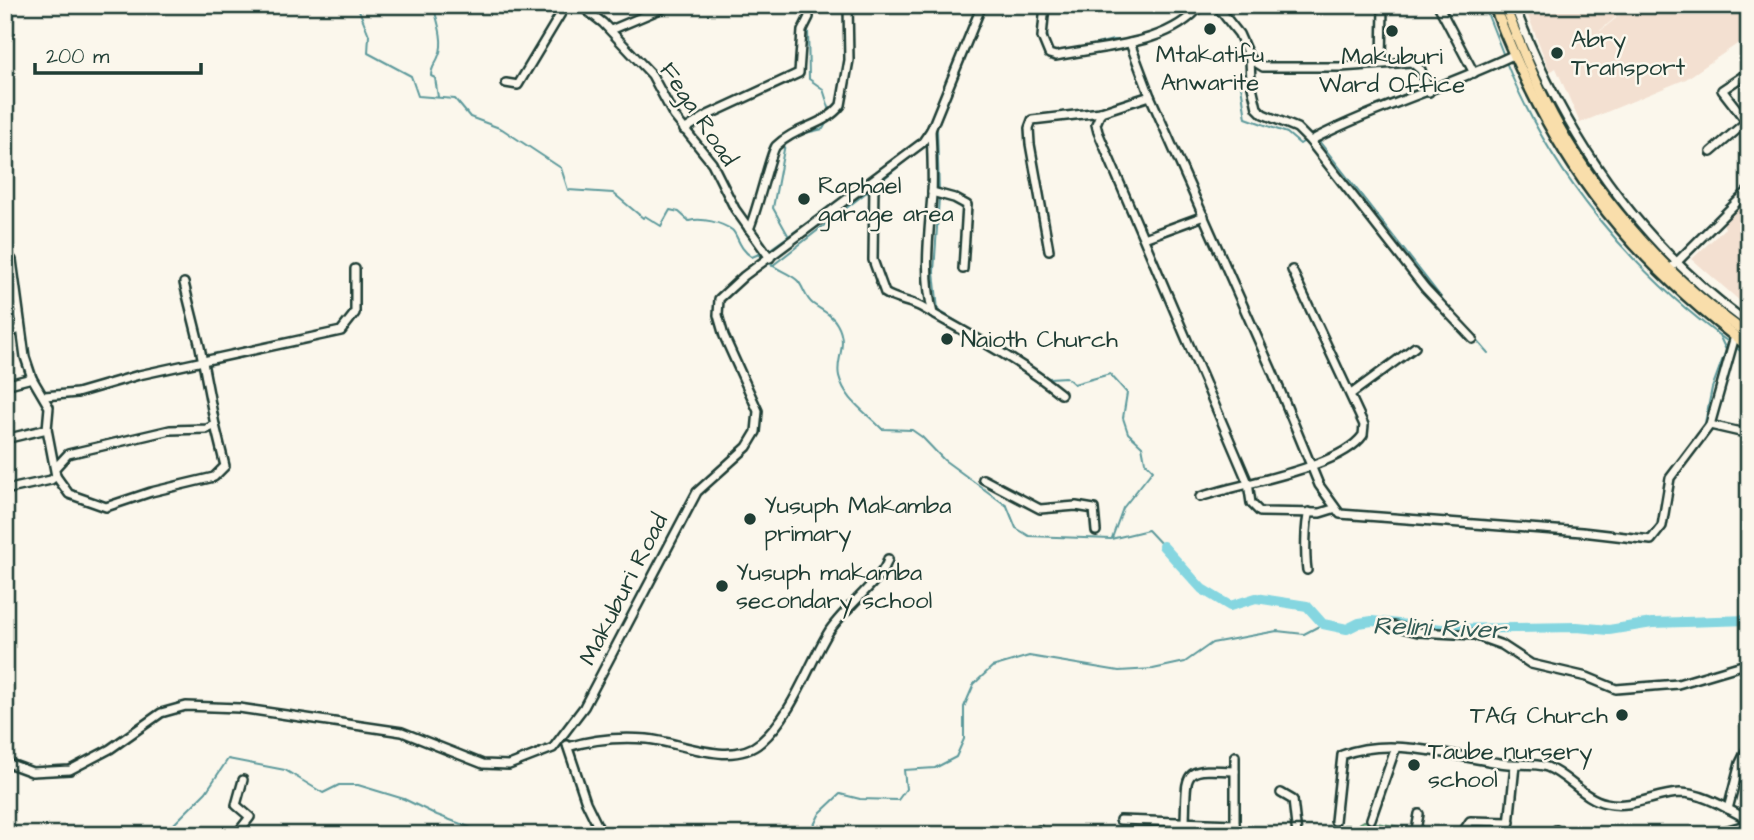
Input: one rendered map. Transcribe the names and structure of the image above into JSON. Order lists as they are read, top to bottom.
{
  "streets": {
    "street": ["Fega Road", "Makuburi Road"]
  },
  "crossings": [
    ["Fega Road", "Makuburi Road"]
  ],
  "water": ["Relini River"],
  "places": [
    "Mtakatifu Anwarite",
    "Makuburi Ward Office",
    "Abry Transport",
    "Raphael garage area",
    "Naioth Church",
    "Yusuph Makamba primary",
    "Yusuph makamba secondary school",
    "TAG Church",
    "Taube nursery school"
  ],
  "scale_bar": "200 m"
}
